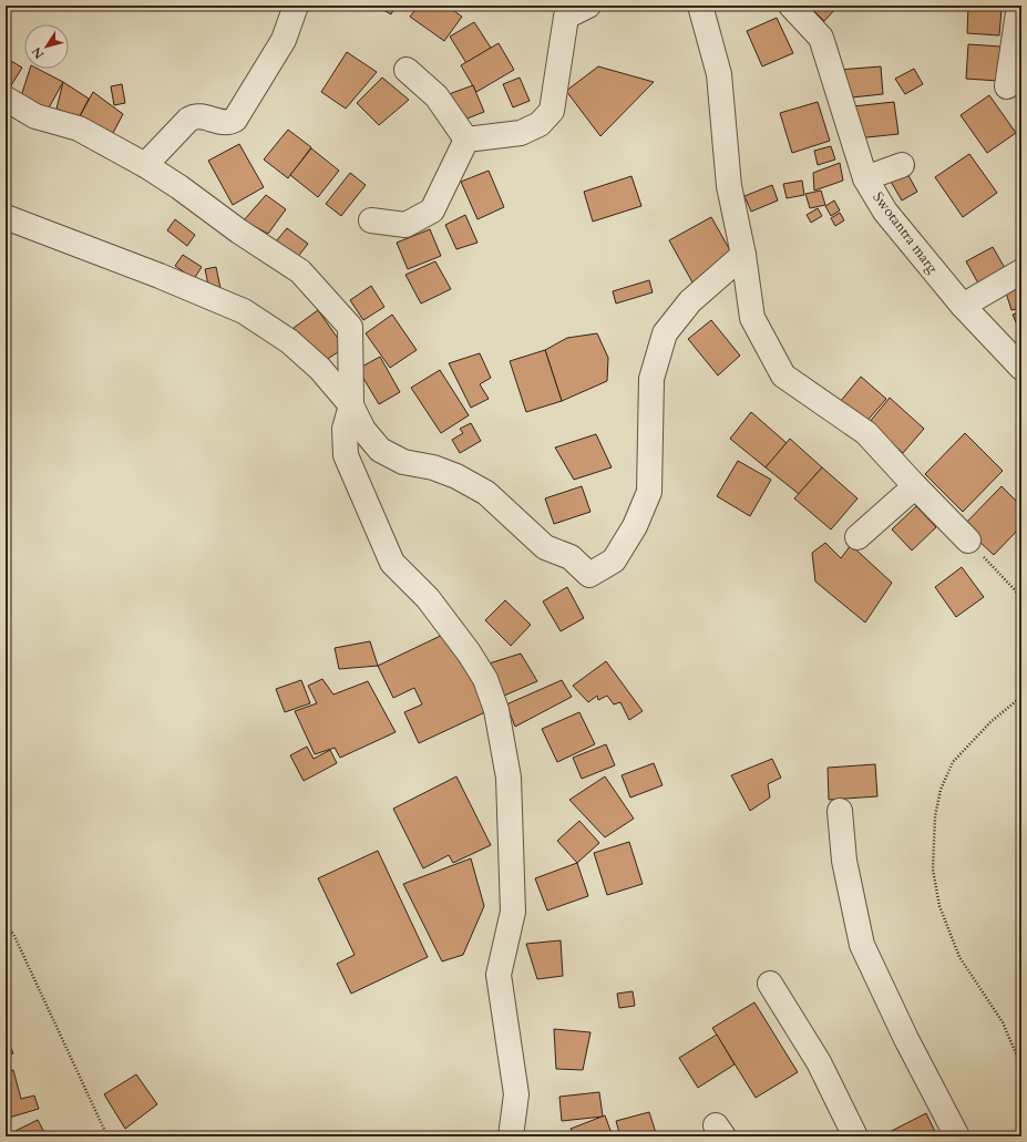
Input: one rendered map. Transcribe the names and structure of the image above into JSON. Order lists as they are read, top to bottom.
{
  "streets": {
    "street": ["Swotantra marg"]
  },
  "north": "bottom left"
}
